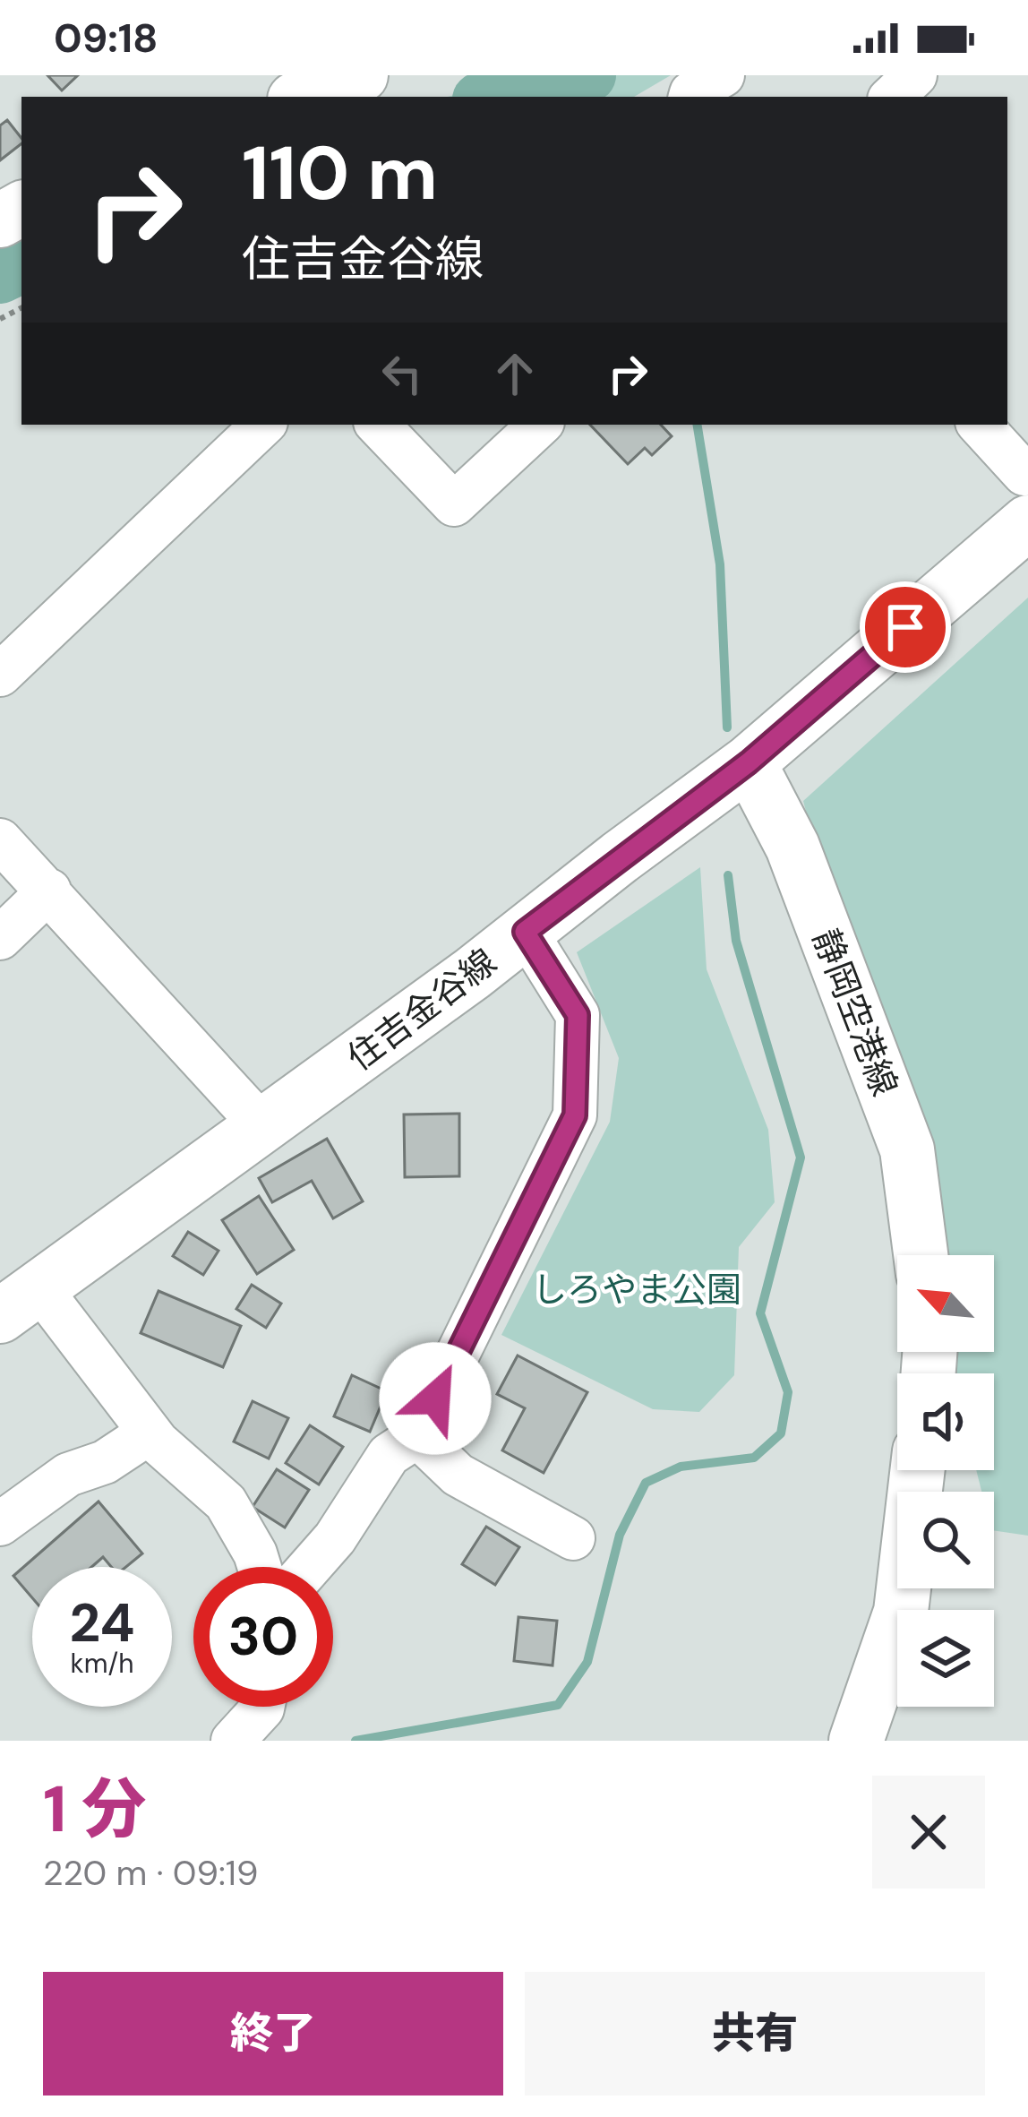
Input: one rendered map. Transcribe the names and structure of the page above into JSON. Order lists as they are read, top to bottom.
{
  "streets": {
    "main road": ["住吉金谷線", "静岡空港線"]
  },
  "crossings": [
    ["住吉金谷線", "静岡空港線"]
  ],
  "parks": ["しろやま公園"],
  "north": "top left",
  "page": {
    "status": "09:18",
    "turn": ["110 m", "住吉金谷線"],
    "speed": "24 km/h",
    "limit": "30",
    "heading": ["1 分", "220 m · 09:19"],
    "buttons": ["終了", "共有"]
  }
}
